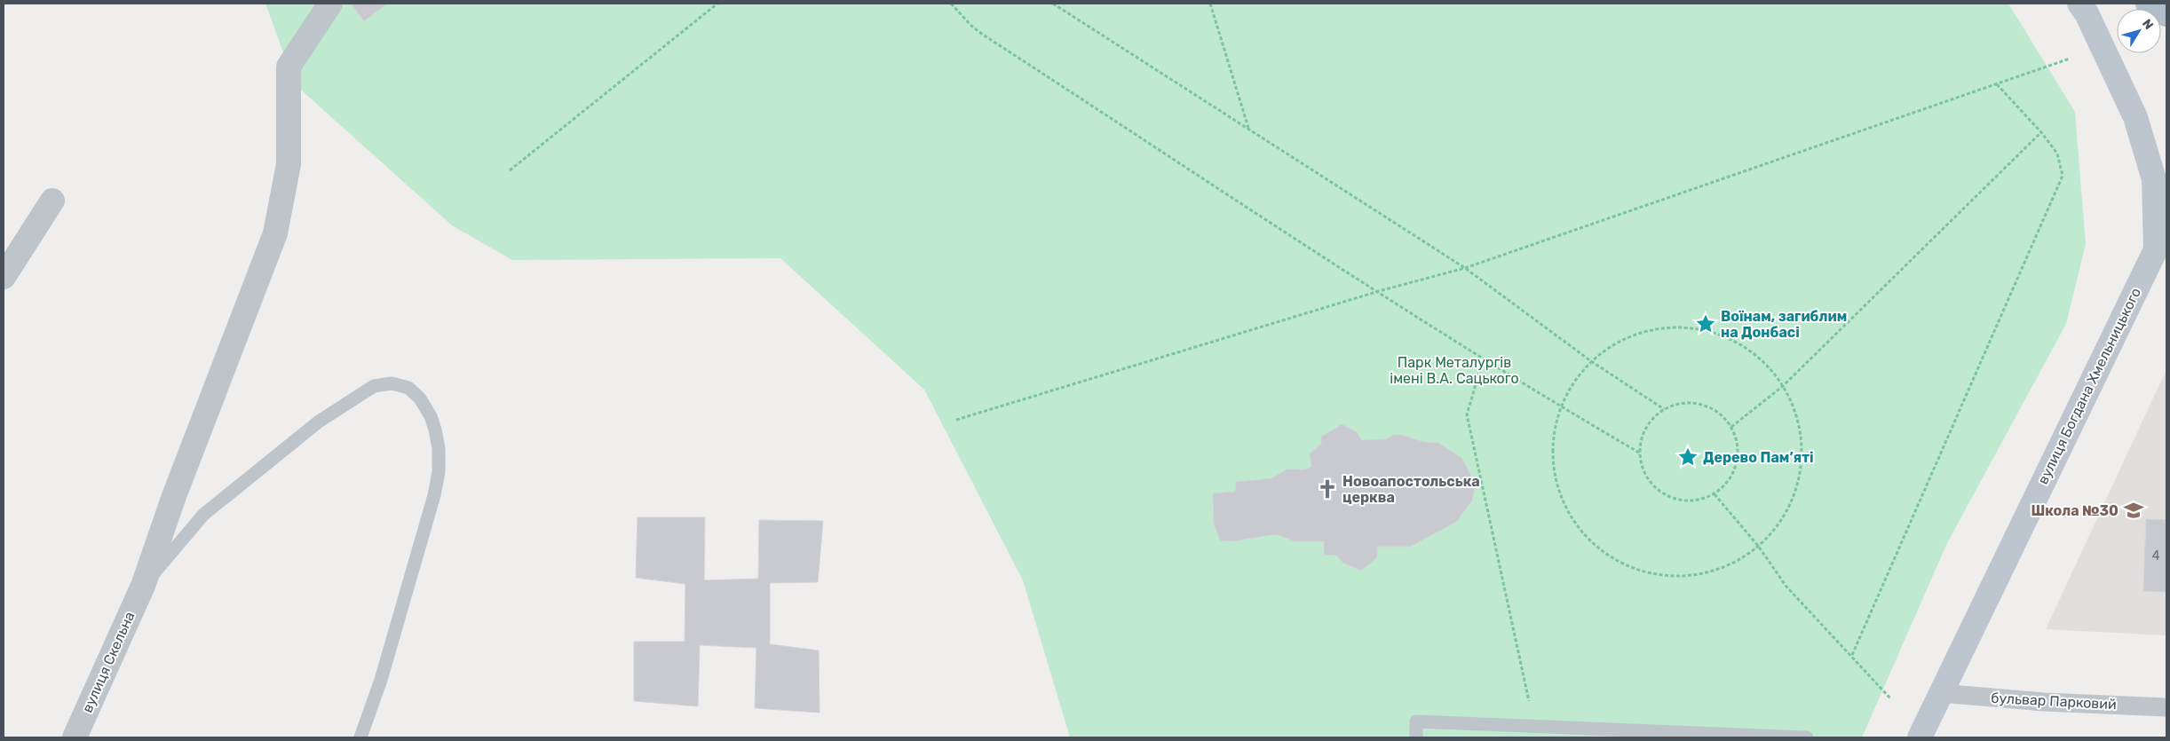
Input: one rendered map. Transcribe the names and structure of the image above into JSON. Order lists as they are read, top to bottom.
{
  "streets": {
    "main road": ["вулиця Богдана Хмельницького"],
    "street": ["вулиця Скельна", "бульвар Парковий"]
  },
  "crossings": [
    ["вулиця Богдана Хмельницького", "бульвар Парковий"]
  ],
  "parks": ["Парк Металургів імені В.А. Сацького"],
  "places": {
    "place": ["Воїнам, загиблим на Донбасі", "Дерево Пам’яті"],
    "church": ["Новоапостольська церква"],
    "school or university": ["Школа №30"]
  },
  "house_numbers": ["4"],
  "north": "top right"
}
